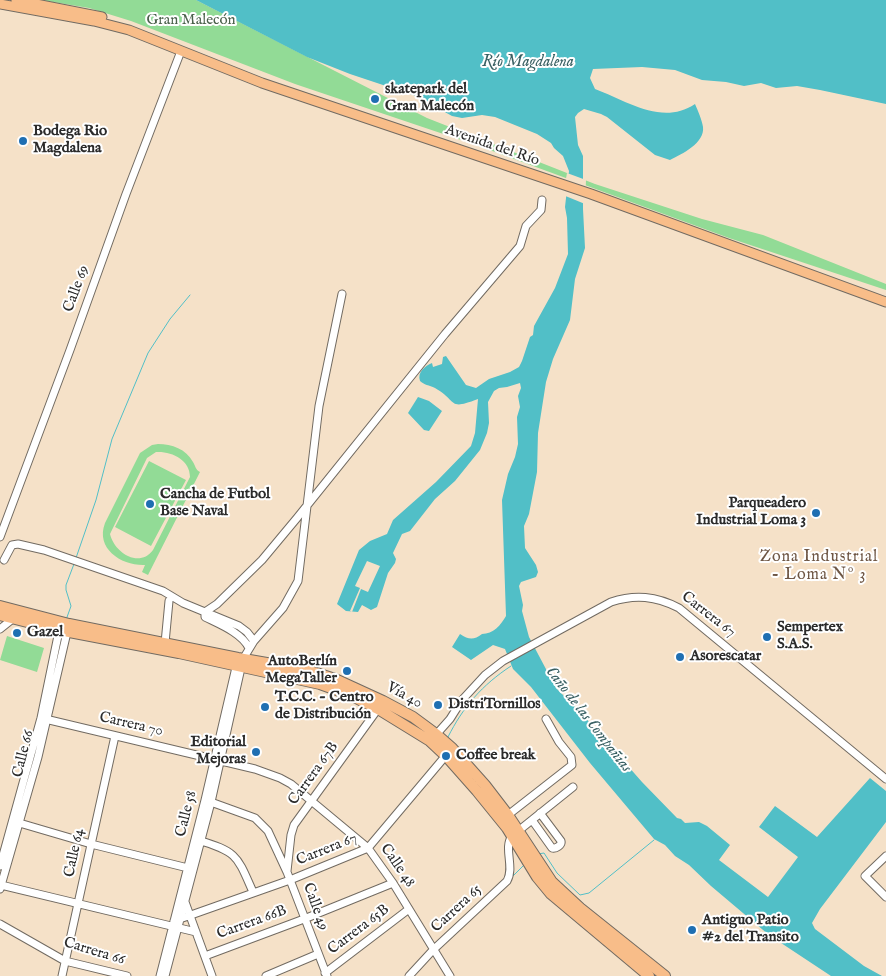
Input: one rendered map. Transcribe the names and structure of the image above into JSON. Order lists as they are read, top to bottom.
{
  "streets": {
    "highway": ["Vía 40"],
    "main road": ["Avenida del Río"],
    "street": [
      "Calle 69",
      "Carrera 67",
      "Carrera 70",
      "Calle 66",
      "Carrera 67B",
      "Calle 58",
      "Calle 64",
      "Calle 48",
      "Calle 49",
      "Carrera 65",
      "Carrera 66B",
      "Carrera 65B",
      "Carrera 66"
    ]
  },
  "crossings": [
    ["Avenida del Río", "Calle 69"],
    ["Carrera 67", "Vía 40"],
    ["Carrera 67", "Calle 58"],
    ["Carrera 67", "Calle 48"],
    ["Carrera 67", "Calle 49"],
    ["Vía 40", "Calle 66"],
    ["Vía 40", "Carrera 67B"],
    ["Vía 40", "Calle 58"],
    ["Vía 40", "Carrera 65"],
    ["Carrera 70", "Calle 66"],
    ["Carrera 70", "Calle 58"],
    ["Carrera 70", "Calle 64"],
    ["Carrera 70", "Calle 48"],
    ["Carrera 67B", "Calle 48"],
    ["Carrera 67B", "Calle 49"],
    ["Calle 58", "Calle 48"],
    ["Calle 58", "Calle 49"],
    ["Calle 64", "Carrera 66"],
    ["Calle 48", "Carrera 65"],
    ["Calle 48", "Carrera 66B"],
    ["Calle 48", "Carrera 65B"],
    ["Calle 49", "Carrera 66B"],
    ["Calle 49", "Carrera 65B"]
  ],
  "districts": ["Zona Industrial - Loma Nº 3"],
  "water": ["Río Magdalena", "Caño de las Compañias"],
  "parks": ["Gran Malecón"],
  "places": [
    "skatepark del Gran Malecón",
    "Bodega Rio Magdalena",
    "Cancha de Futbol Base Naval",
    "Parqueadero Industrial Loma 3",
    "Gazel",
    "Sempertex S.A.S.",
    "Asorescatar",
    "AutoBerlín MegaTaller",
    "DistriTornillos",
    "T.C.C. - Centro de Distribución",
    "Editorial Mejoras",
    "Coffee break",
    "Antiguo Patio #2 del Transito"
  ]
}
